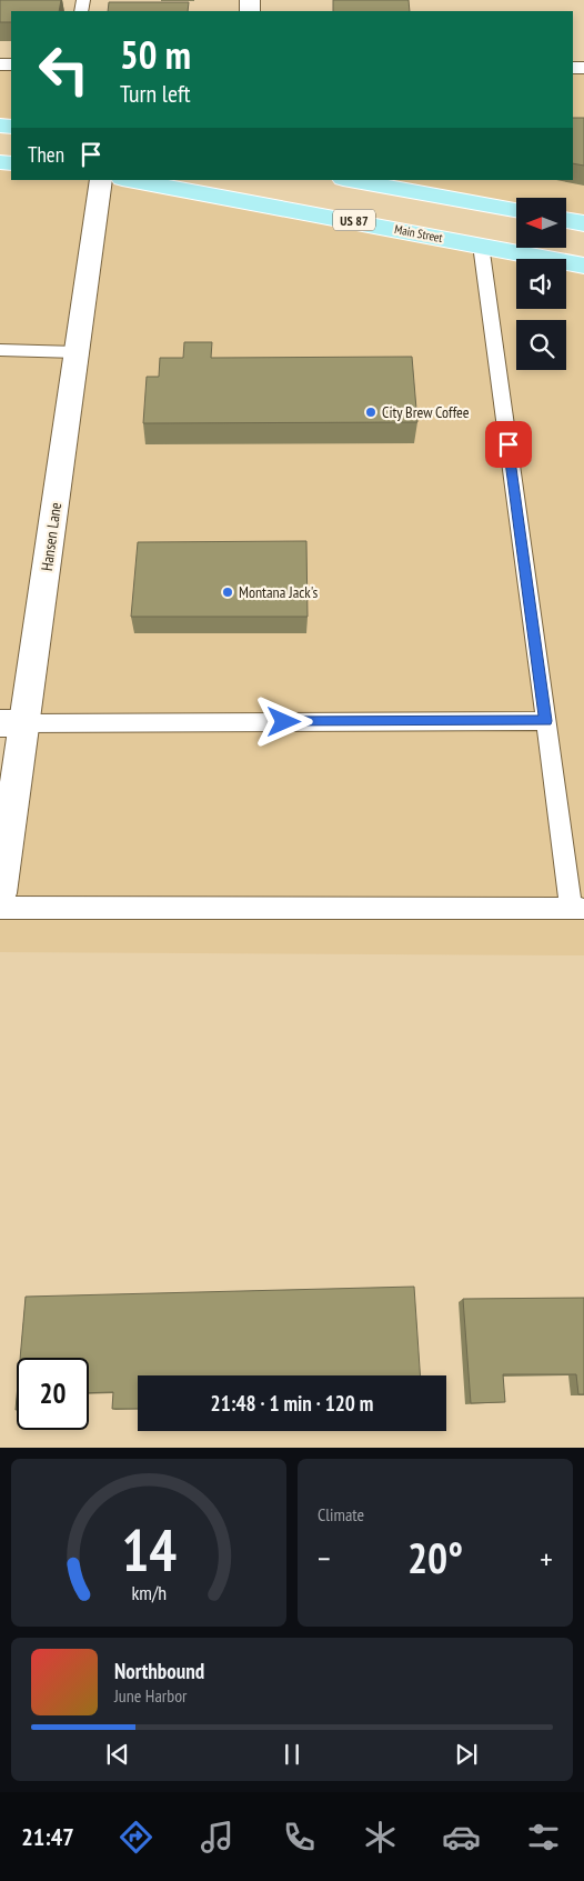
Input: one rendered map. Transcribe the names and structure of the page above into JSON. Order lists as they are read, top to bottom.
{
  "streets": {
    "main road": ["US 87", "Main Street"],
    "street": ["Hansen Lane"]
  },
  "places": ["City Brew Coffee", "Montana Jack's"],
  "north": "left",
  "page": {
    "turn": ["50 m", "Turn left"],
    "then": "Then",
    "limit": "20",
    "trip": "21:48 · 1 min · 120 m",
    "tile": "Climate",
    "heat": ["−", "20°", "+"],
    "song": ["Northbound", "June Harbor"],
    "tabs": "21:47",
    "gauge": ["14", "km/h"]
  }
}
